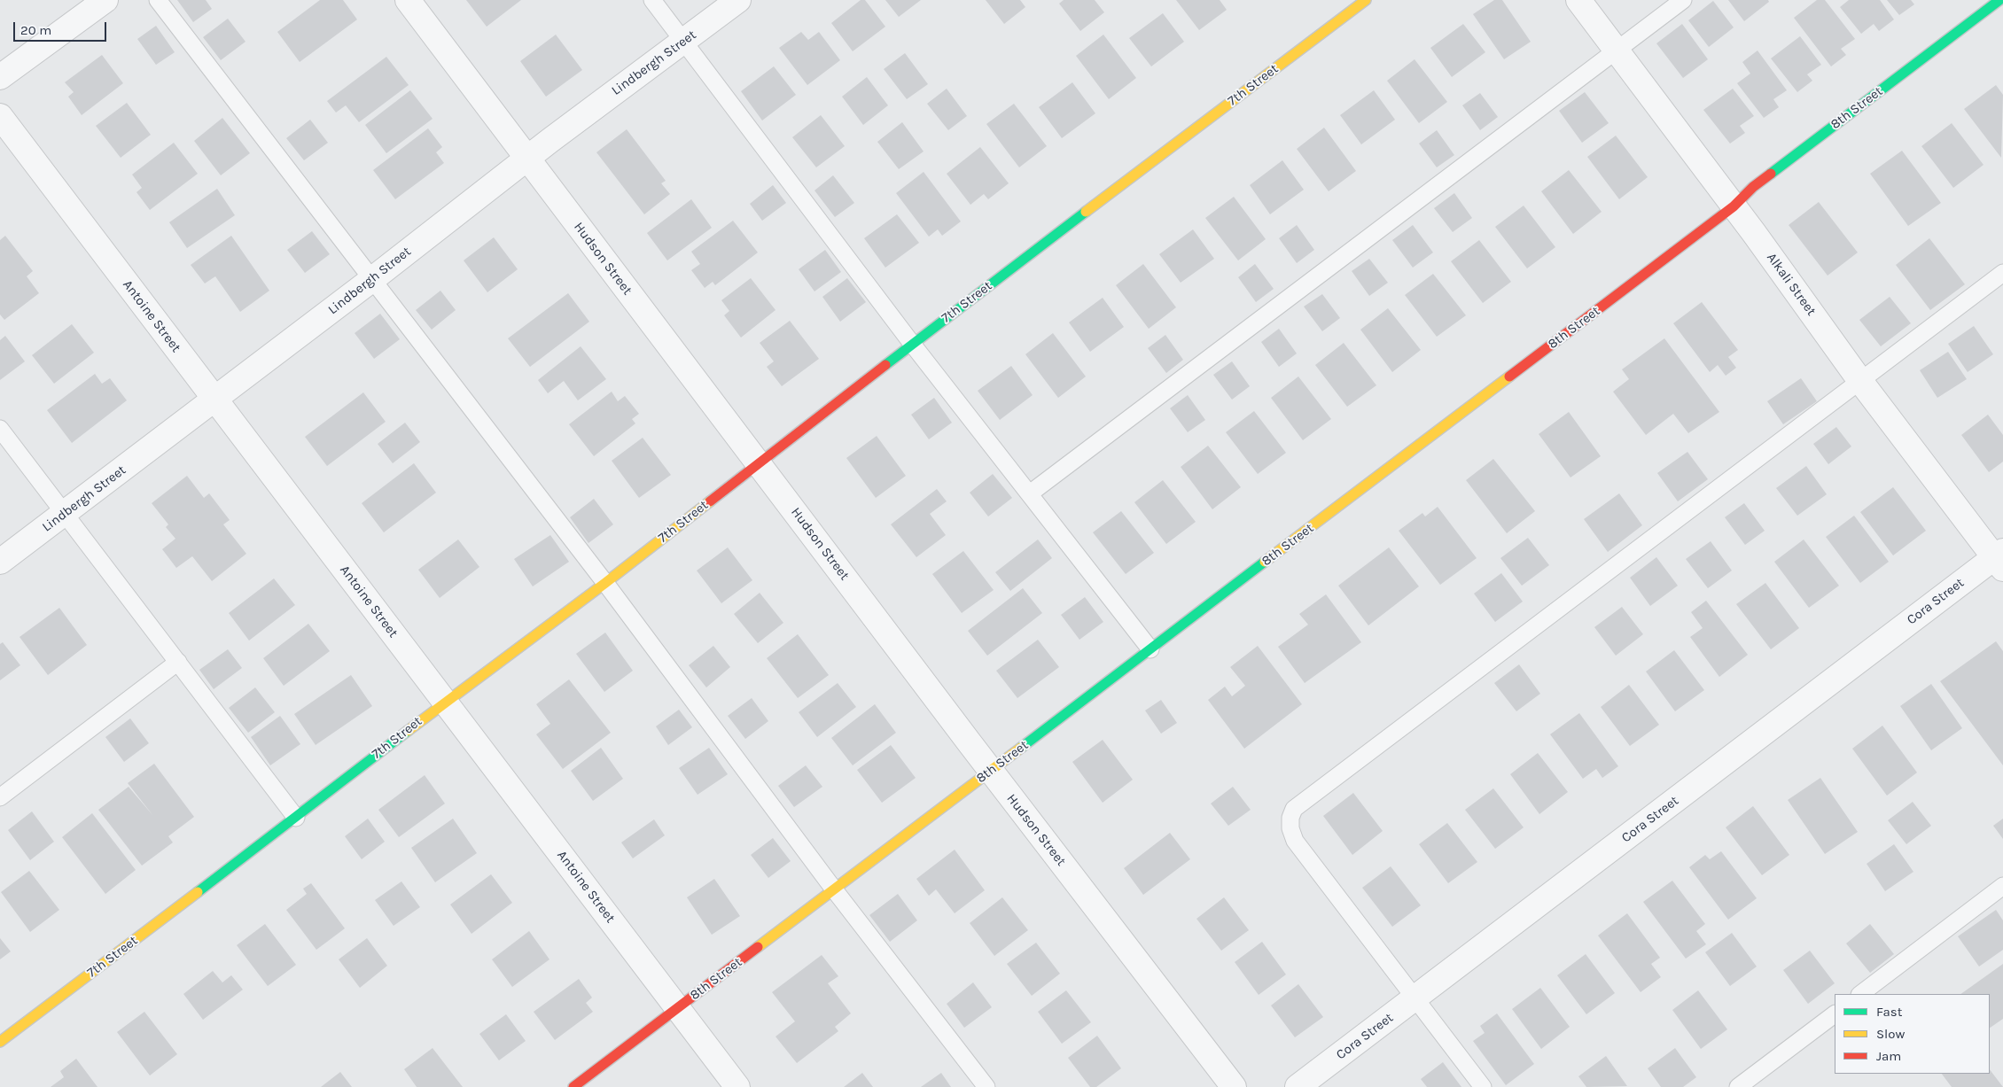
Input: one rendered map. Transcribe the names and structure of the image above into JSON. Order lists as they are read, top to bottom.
{
  "streets": {
    "street": [
      "Lindbergh Street",
      "7th Street",
      "8th Street",
      "Hudson Street",
      "Alkali Street",
      "Antoine Street",
      "Cora Street"
    ]
  },
  "crossings": [
    ["Lindbergh Street", "Hudson Street"],
    ["Lindbergh Street", "Antoine Street"],
    ["7th Street", "Hudson Street"],
    ["7th Street", "Antoine Street"],
    ["8th Street", "Hudson Street"],
    ["8th Street", "Alkali Street"],
    ["8th Street", "Antoine Street"],
    ["Alkali Street", "Cora Street"]
  ],
  "legend": ["Fast", "Slow", "Jam"],
  "scale_bar": "20 m"
}
